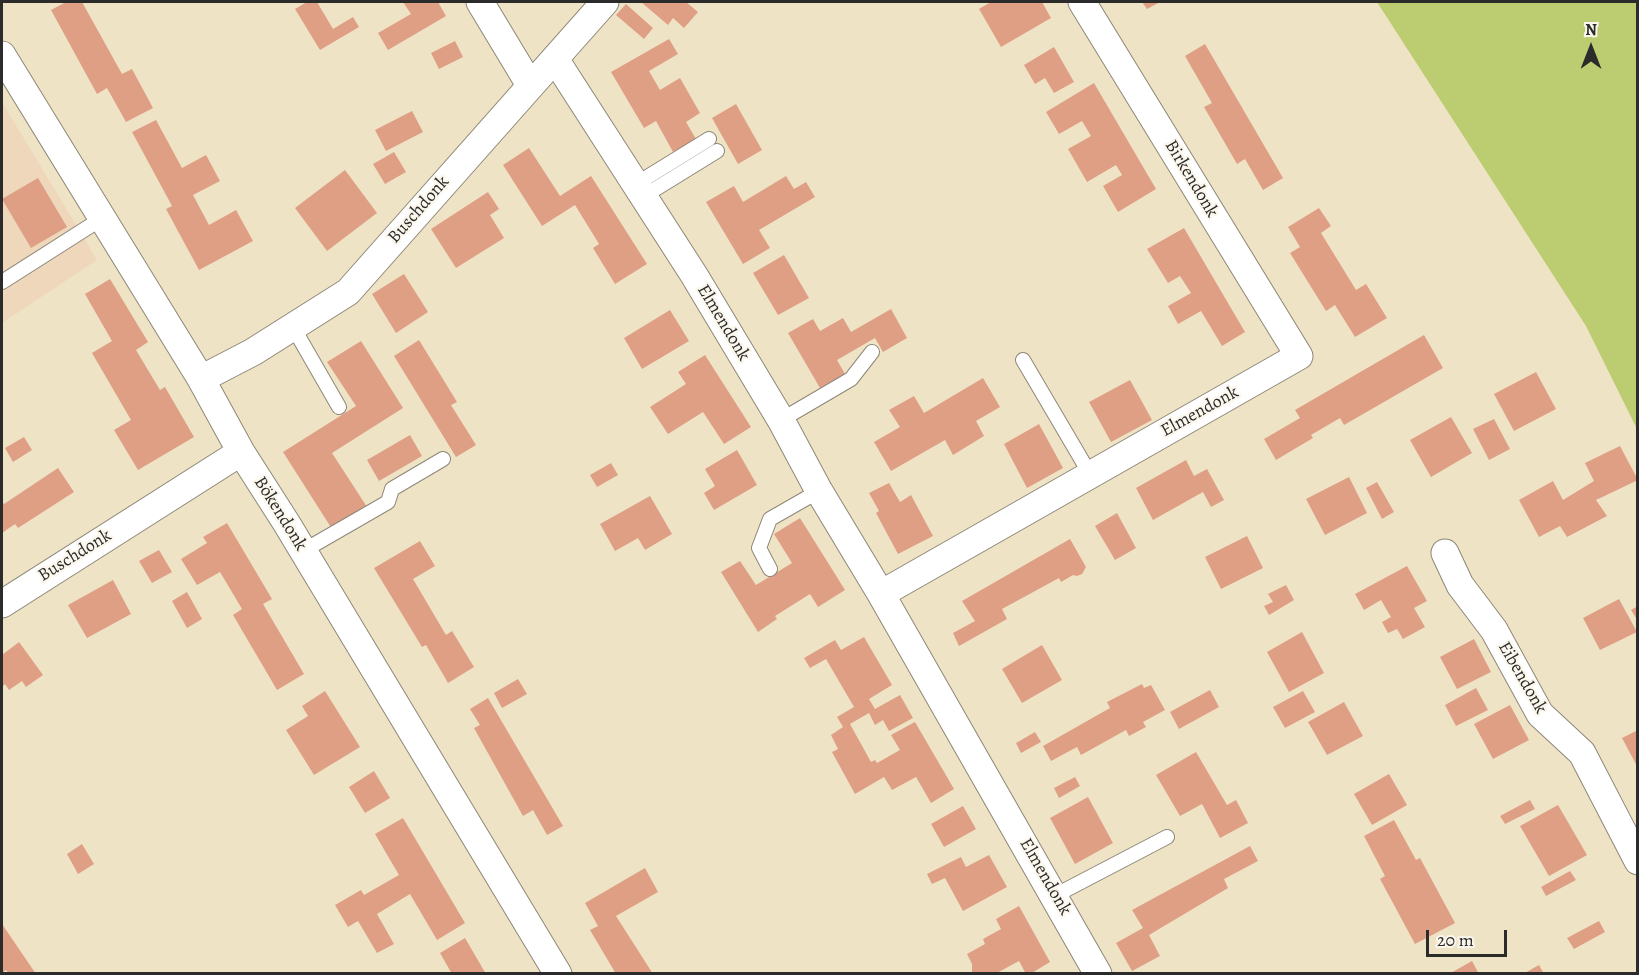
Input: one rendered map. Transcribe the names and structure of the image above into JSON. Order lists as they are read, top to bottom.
{
  "streets": {
    "street": [
      "Birkendonk",
      "Buschdonk",
      "Elmendonk",
      "Bökendonk",
      "Eibendonk"
    ]
  },
  "crossings": [
    ["Birkendonk", "Elmendonk"],
    ["Buschdonk", "Elmendonk"],
    ["Buschdonk", "Bökendonk"]
  ],
  "scale_bar": "20 m",
  "north": "top"
}
